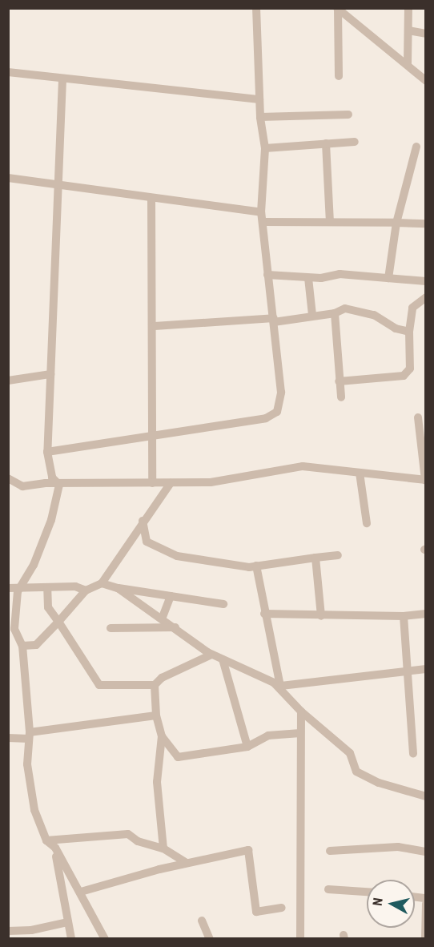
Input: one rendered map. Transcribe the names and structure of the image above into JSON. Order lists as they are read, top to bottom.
{
  "north": "left"
}
